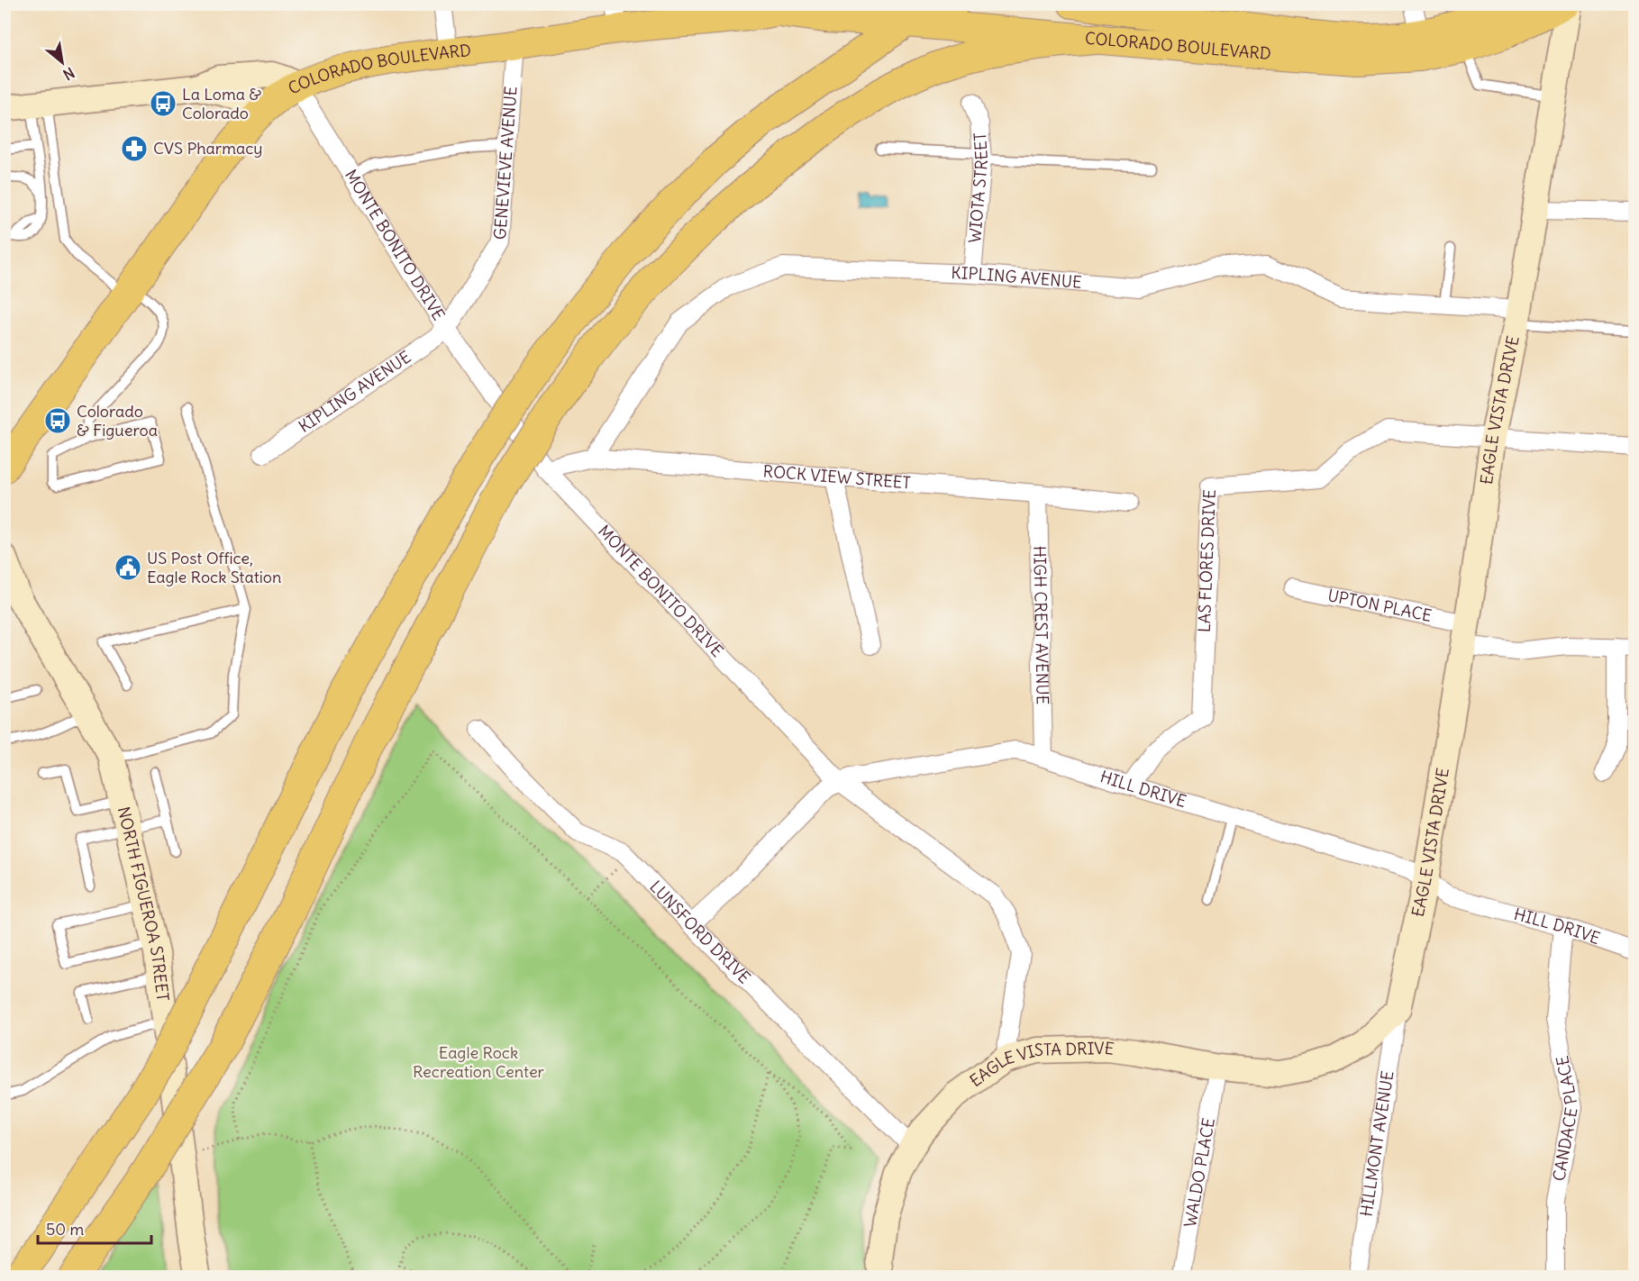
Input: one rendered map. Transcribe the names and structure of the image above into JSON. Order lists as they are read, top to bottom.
{
  "streets": {
    "main road": ["COLORADO BOULEVARD"],
    "street": [
      "GENEVIEVE AVENUE",
      "WIOTA STREET",
      "MONTE BONITO DRIVE",
      "KIPLING AVENUE",
      "EAGLE VISTA DRIVE",
      "ROCK VIEW STREET",
      "LAS FLORES DRIVE",
      "UPTON PLACE",
      "HIGH CREST AVENUE",
      "HILL DRIVE",
      "NORTH FIGUEROA STREET",
      "LUNSFORD DRIVE",
      "CANDACE PLACE",
      "HILLMONT AVENUE",
      "WALDO PLACE"
    ]
  },
  "crossings": [
    ["COLORADO BOULEVARD", "GENEVIEVE AVENUE"],
    ["COLORADO BOULEVARD", "MONTE BONITO DRIVE"],
    ["COLORADO BOULEVARD", "EAGLE VISTA DRIVE"],
    ["GENEVIEVE AVENUE", "MONTE BONITO DRIVE"],
    ["GENEVIEVE AVENUE", "KIPLING AVENUE"],
    ["WIOTA STREET", "KIPLING AVENUE"],
    ["MONTE BONITO DRIVE", "KIPLING AVENUE"],
    ["MONTE BONITO DRIVE", "EAGLE VISTA DRIVE"],
    ["MONTE BONITO DRIVE", "ROCK VIEW STREET"],
    ["MONTE BONITO DRIVE", "HILL DRIVE"],
    ["KIPLING AVENUE", "EAGLE VISTA DRIVE"],
    ["KIPLING AVENUE", "ROCK VIEW STREET"],
    ["EAGLE VISTA DRIVE", "LAS FLORES DRIVE"],
    ["EAGLE VISTA DRIVE", "UPTON PLACE"],
    ["EAGLE VISTA DRIVE", "HILL DRIVE"],
    ["EAGLE VISTA DRIVE", "LUNSFORD DRIVE"],
    ["EAGLE VISTA DRIVE", "HILLMONT AVENUE"],
    ["EAGLE VISTA DRIVE", "WALDO PLACE"],
    ["ROCK VIEW STREET", "HIGH CREST AVENUE"],
    ["LAS FLORES DRIVE", "HILL DRIVE"],
    ["HIGH CREST AVENUE", "HILL DRIVE"],
    ["HILL DRIVE", "LUNSFORD DRIVE"],
    ["HILL DRIVE", "CANDACE PLACE"]
  ],
  "parks": ["Eagle Rock Recreation Center"],
  "places": {
    "bus stop": ["La Loma & Colorado", "Colorado & Figueroa"],
    "pharmacy": ["CVS Pharmacy"],
    "public building": ["US Post Office, Eagle Rock Station"]
  },
  "scale_bar": "50 m",
  "north": "bottom right"
}
